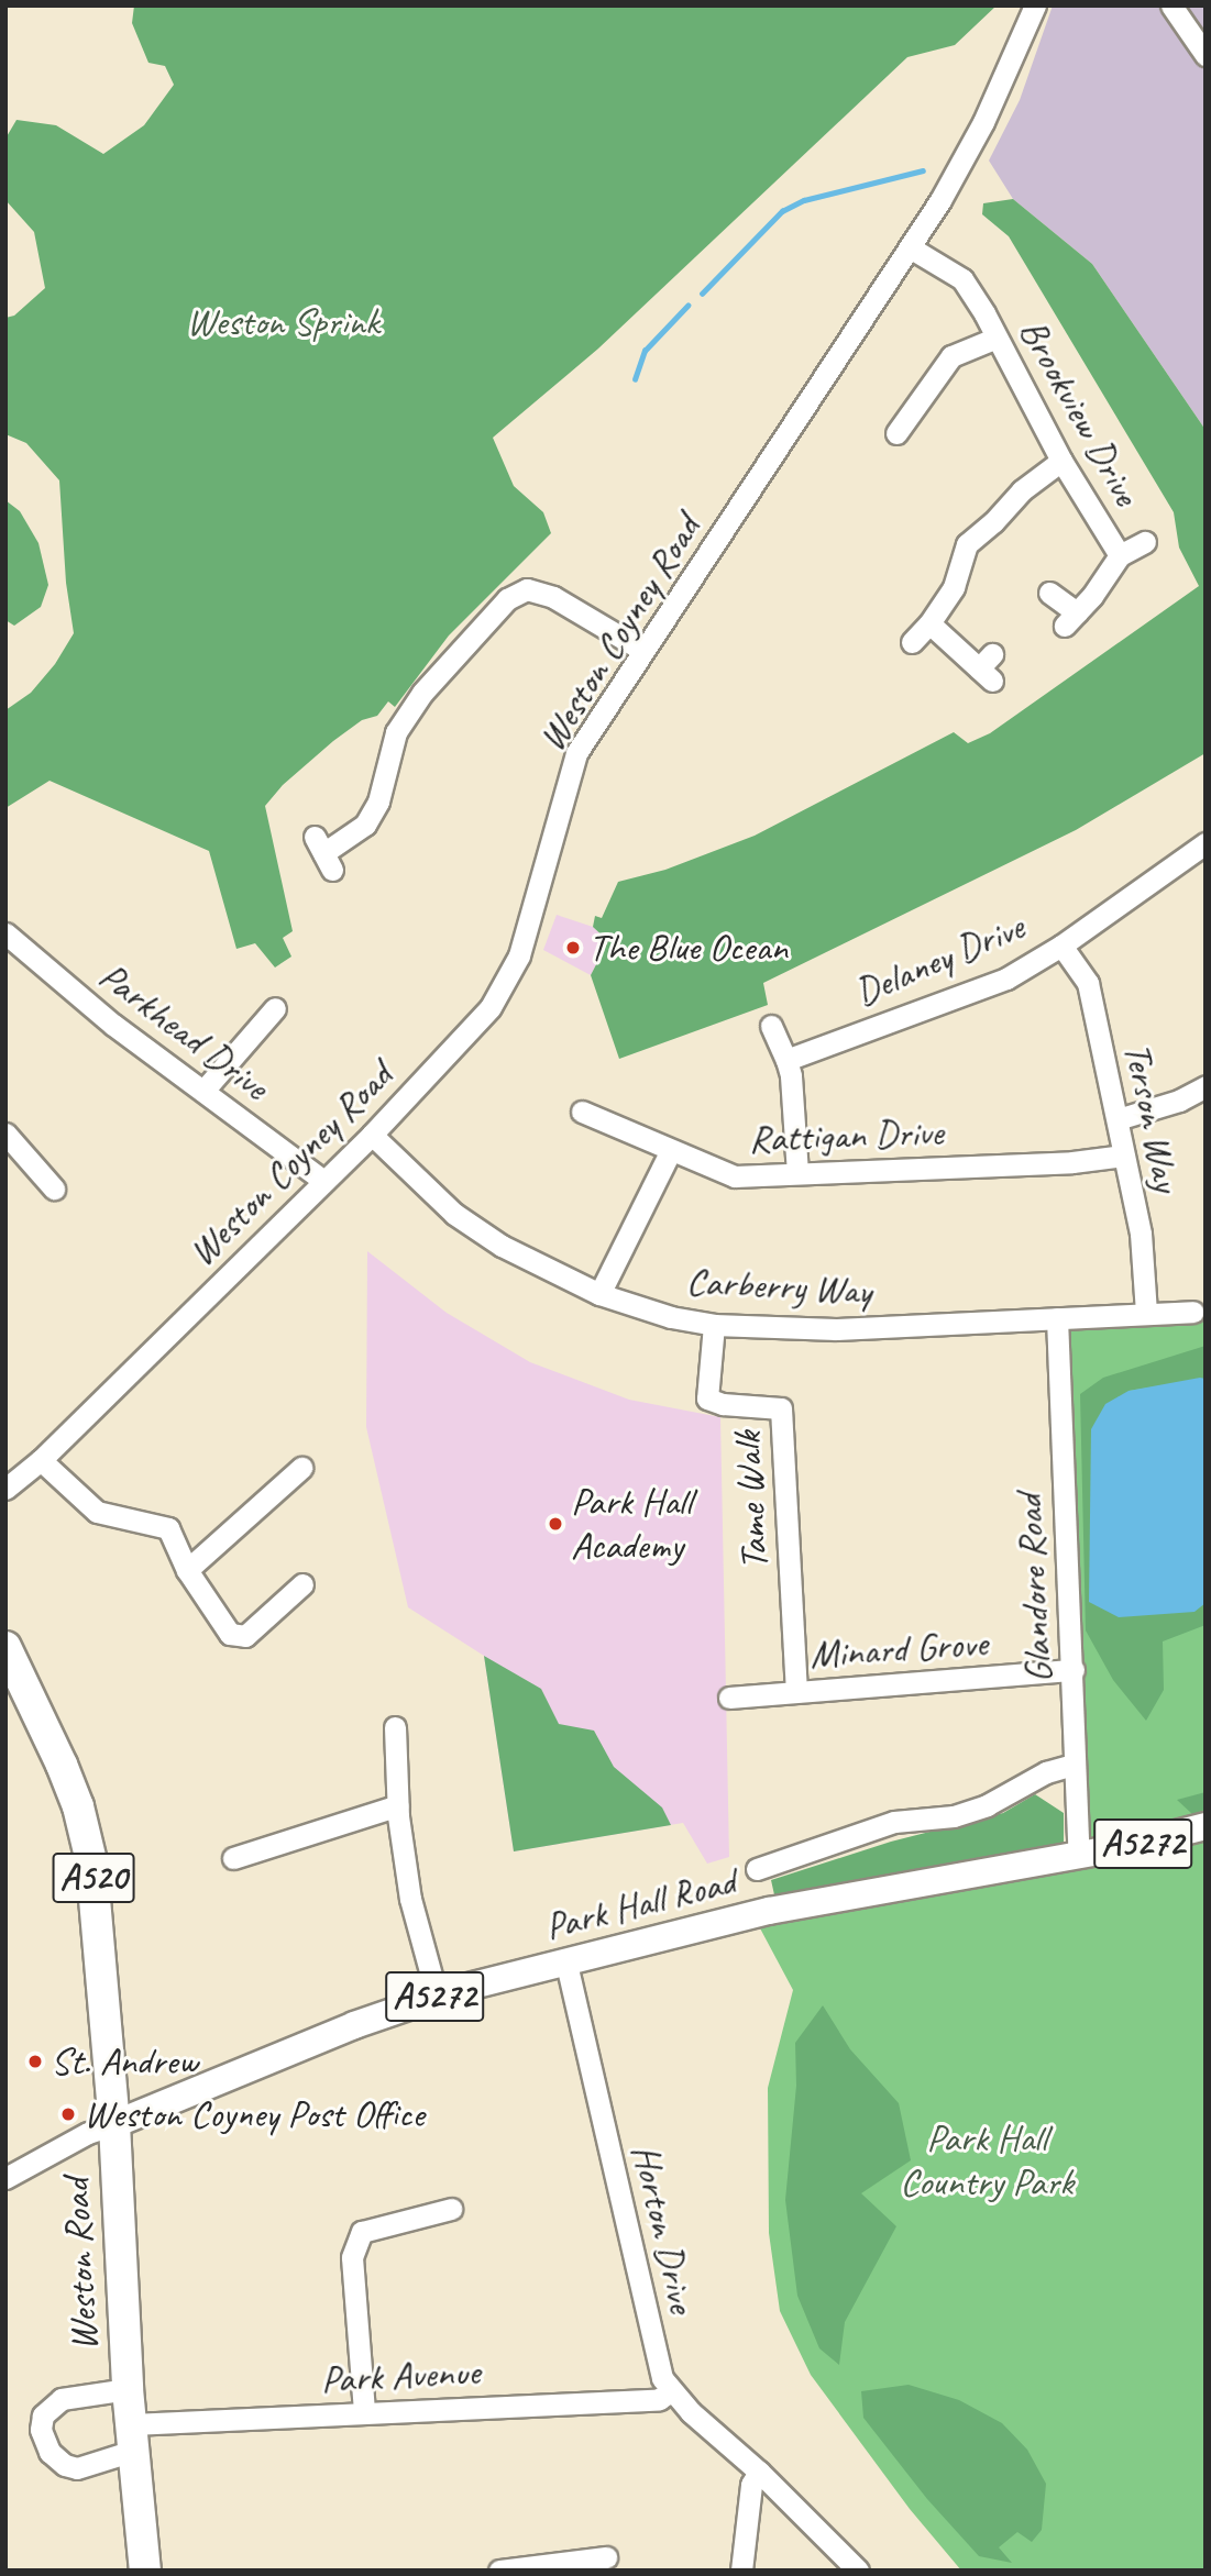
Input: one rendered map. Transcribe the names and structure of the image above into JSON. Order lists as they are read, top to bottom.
{
  "streets": {
    "highway": ["A520", "Weston Road"],
    "main road": ["A5272", "Park Hall Road"],
    "street": [
      "Brookview Drive",
      "Weston Coyney Road",
      "Delaney Drive",
      "Parkhead Drive",
      "Terson Way",
      "Rattigan Drive",
      "Carberry Way",
      "Tame Walk",
      "Glandore Road",
      "Minard Grove",
      "Horton Drive",
      "Park Avenue"
    ]
  },
  "crossings": [
    ["Brookview Drive", "Weston Coyney Road"],
    ["Weston Coyney Road", "Parkhead Drive"],
    ["Weston Coyney Road", "Carberry Way"],
    ["Delaney Drive", "Terson Way"],
    ["Terson Way", "Rattigan Drive"],
    ["Terson Way", "Carberry Way"],
    ["Carberry Way", "Tame Walk"],
    ["Carberry Way", "Glandore Road"],
    ["Tame Walk", "Minard Grove"],
    ["Glandore Road", "Minard Grove"],
    ["Glandore Road", "Park Hall Road"],
    ["Park Hall Road", "Horton Drive"],
    ["Park Hall Road", "Weston Road"],
    ["Horton Drive", "Park Avenue"],
    ["Weston Road", "Park Avenue"]
  ],
  "parks": ["Weston Sprink", "Park Hall Country Park"],
  "places": [
    "The Blue Ocean",
    "Park Hall Academy",
    "St. Andrew",
    "Weston Coyney Post Office"
  ]
}
